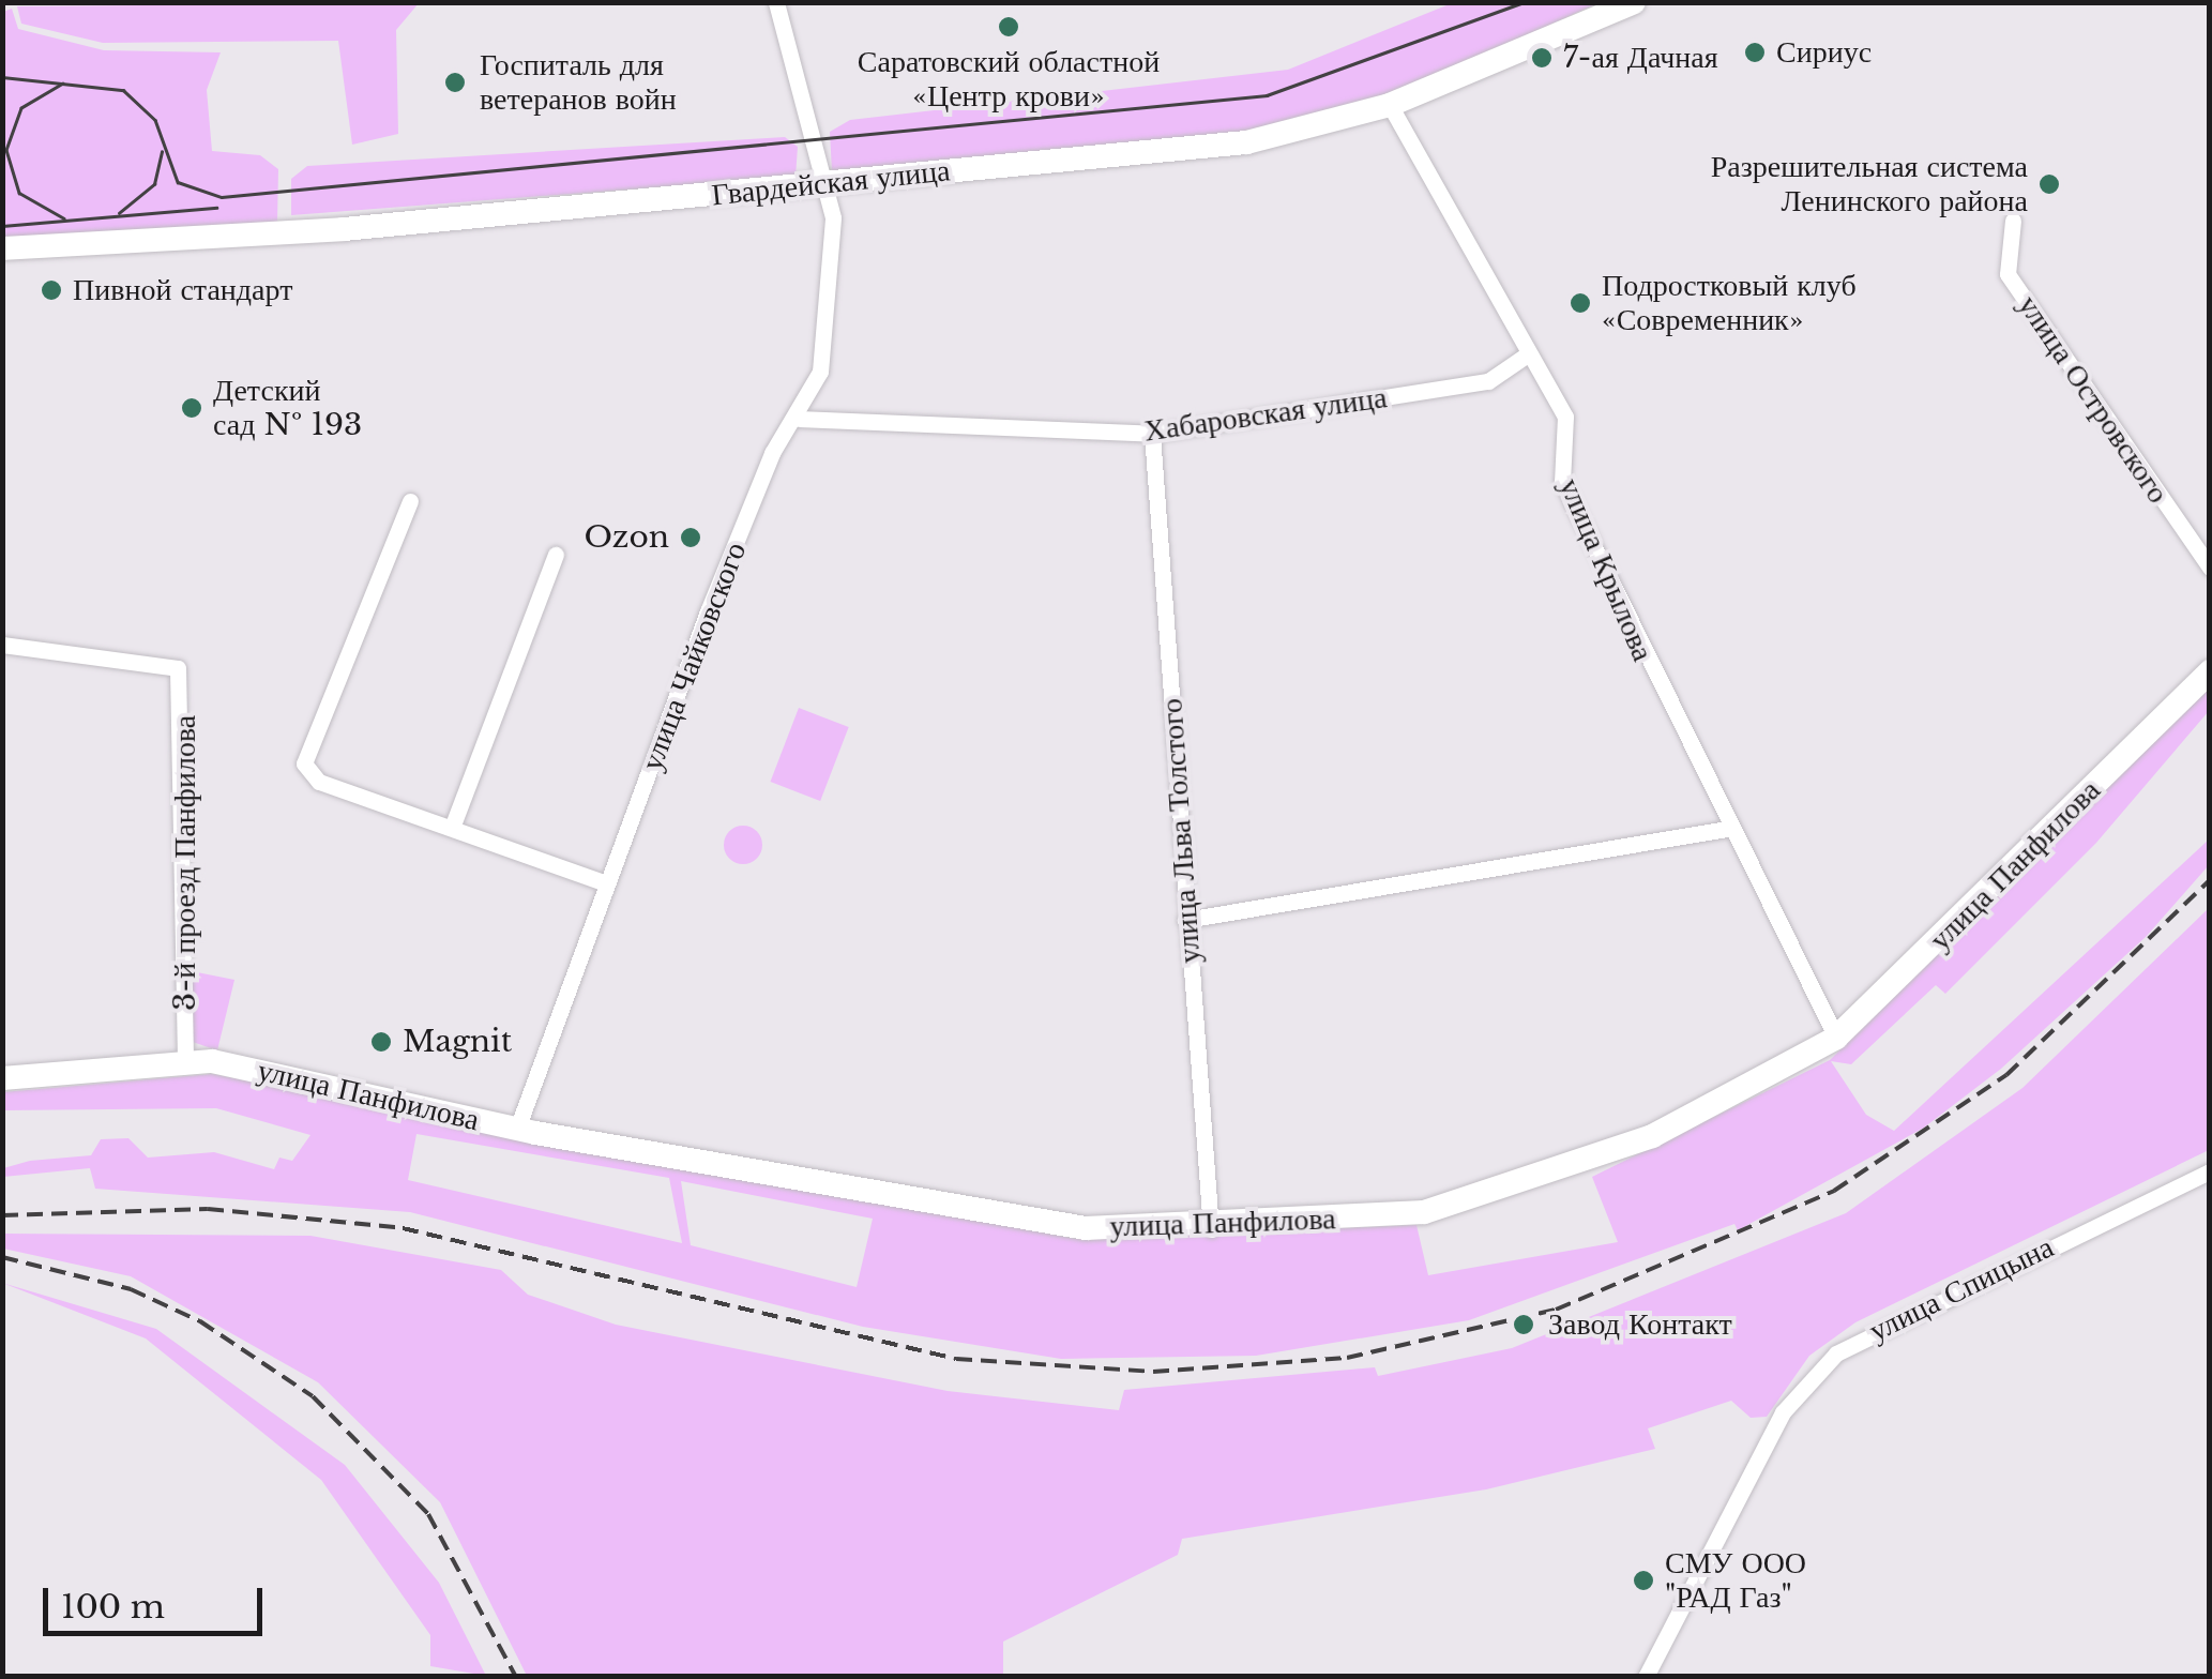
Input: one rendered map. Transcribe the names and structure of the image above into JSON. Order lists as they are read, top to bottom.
{
  "streets": {
    "main road": ["Гвардейская улица", "улица Панфилова"],
    "street": [
      "улица Островского",
      "Хабаровская улица",
      "улица Крылова",
      "улица Чайковского",
      "улица Льва Толстого",
      "3-й проезд Панфилова",
      "улица Спицына"
    ]
  },
  "crossings": [
    ["Гвардейская улица", "улица Крылова"],
    ["Гвардейская улица", "улица Чайковского"],
    ["Хабаровская улица", "улица Крылова"],
    ["Хабаровская улица", "улица Чайковского"],
    ["Хабаровская улица", "улица Льва Толстого"],
    ["улица Крылова", "улица Панфилова"],
    ["улица Чайковского", "улица Панфилова"],
    ["улица Льва Толстого", "улица Панфилова"],
    ["3-й проезд Панфилова", "улица Панфилова"]
  ],
  "places": [
    "Саратовский областной «Центр крови»",
    "Сириус",
    "7-ая Дачная",
    "Госпиталь для ветеранов войн",
    "Разрешительная система Ленинского района",
    "Пивной стандарт",
    "Подростковый клуб «Современник»",
    "Детский сад № 193",
    "Ozon",
    "Magnit",
    "Завод Контакт",
    "СМУ ООО \"РАД Газ\""
  ],
  "scale_bar": "100 m"
}
